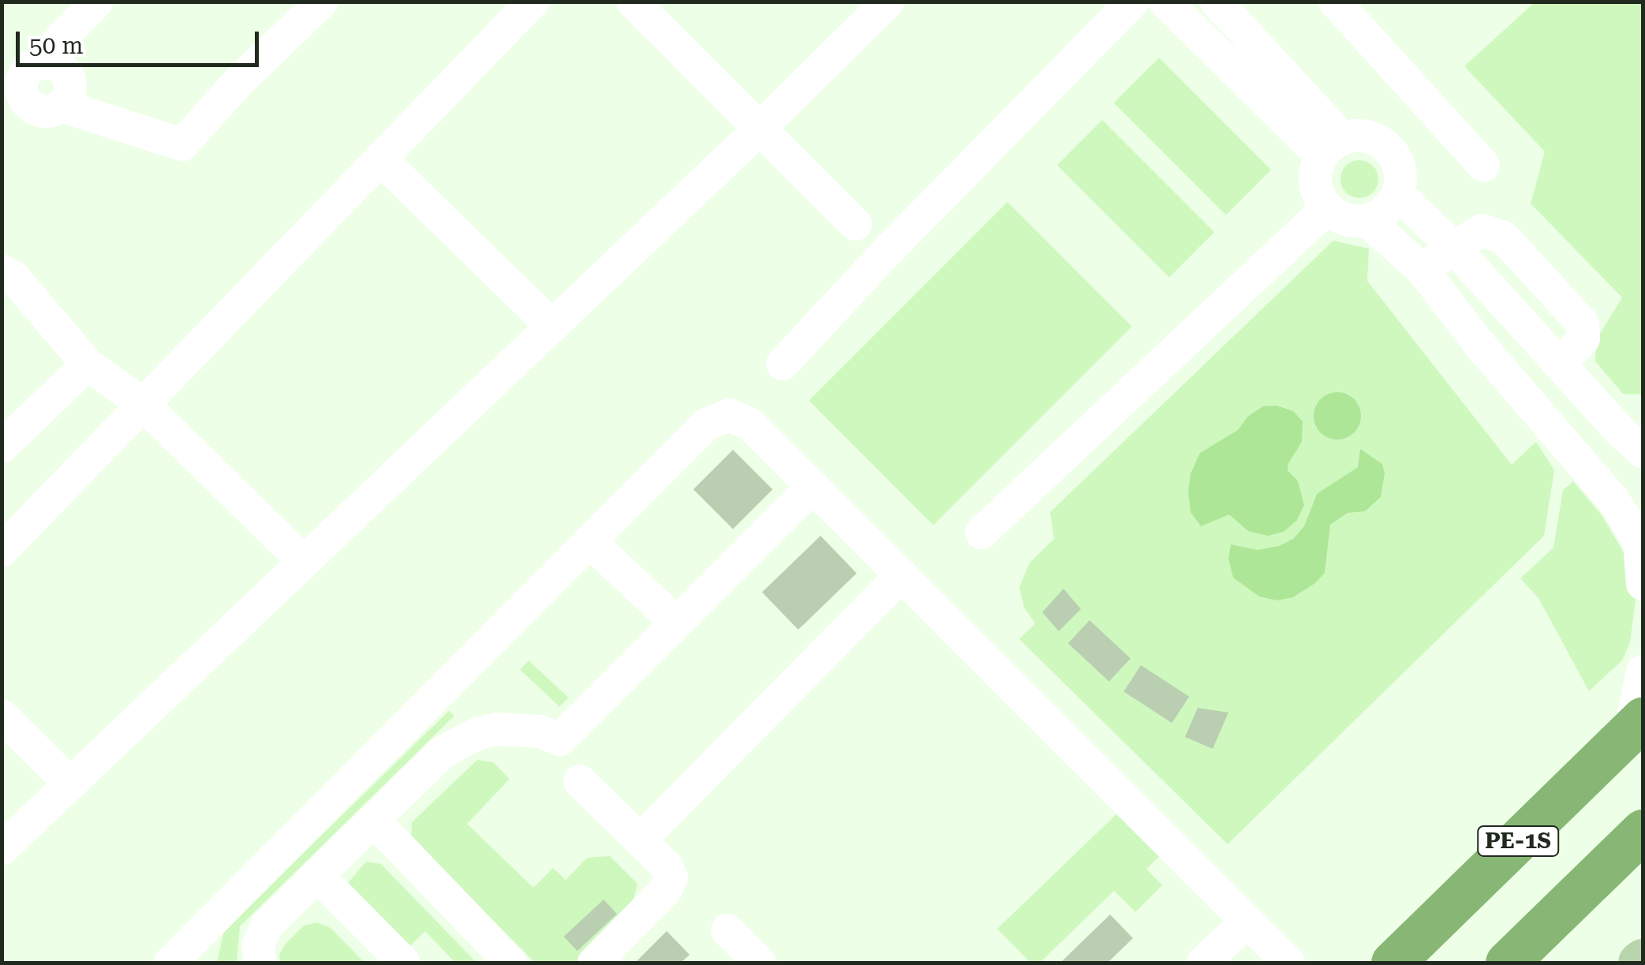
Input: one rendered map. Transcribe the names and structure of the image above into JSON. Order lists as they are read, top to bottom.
{
  "streets": {
    "highway": ["PE-1S"]
  },
  "scale_bar": "50 m"
}
